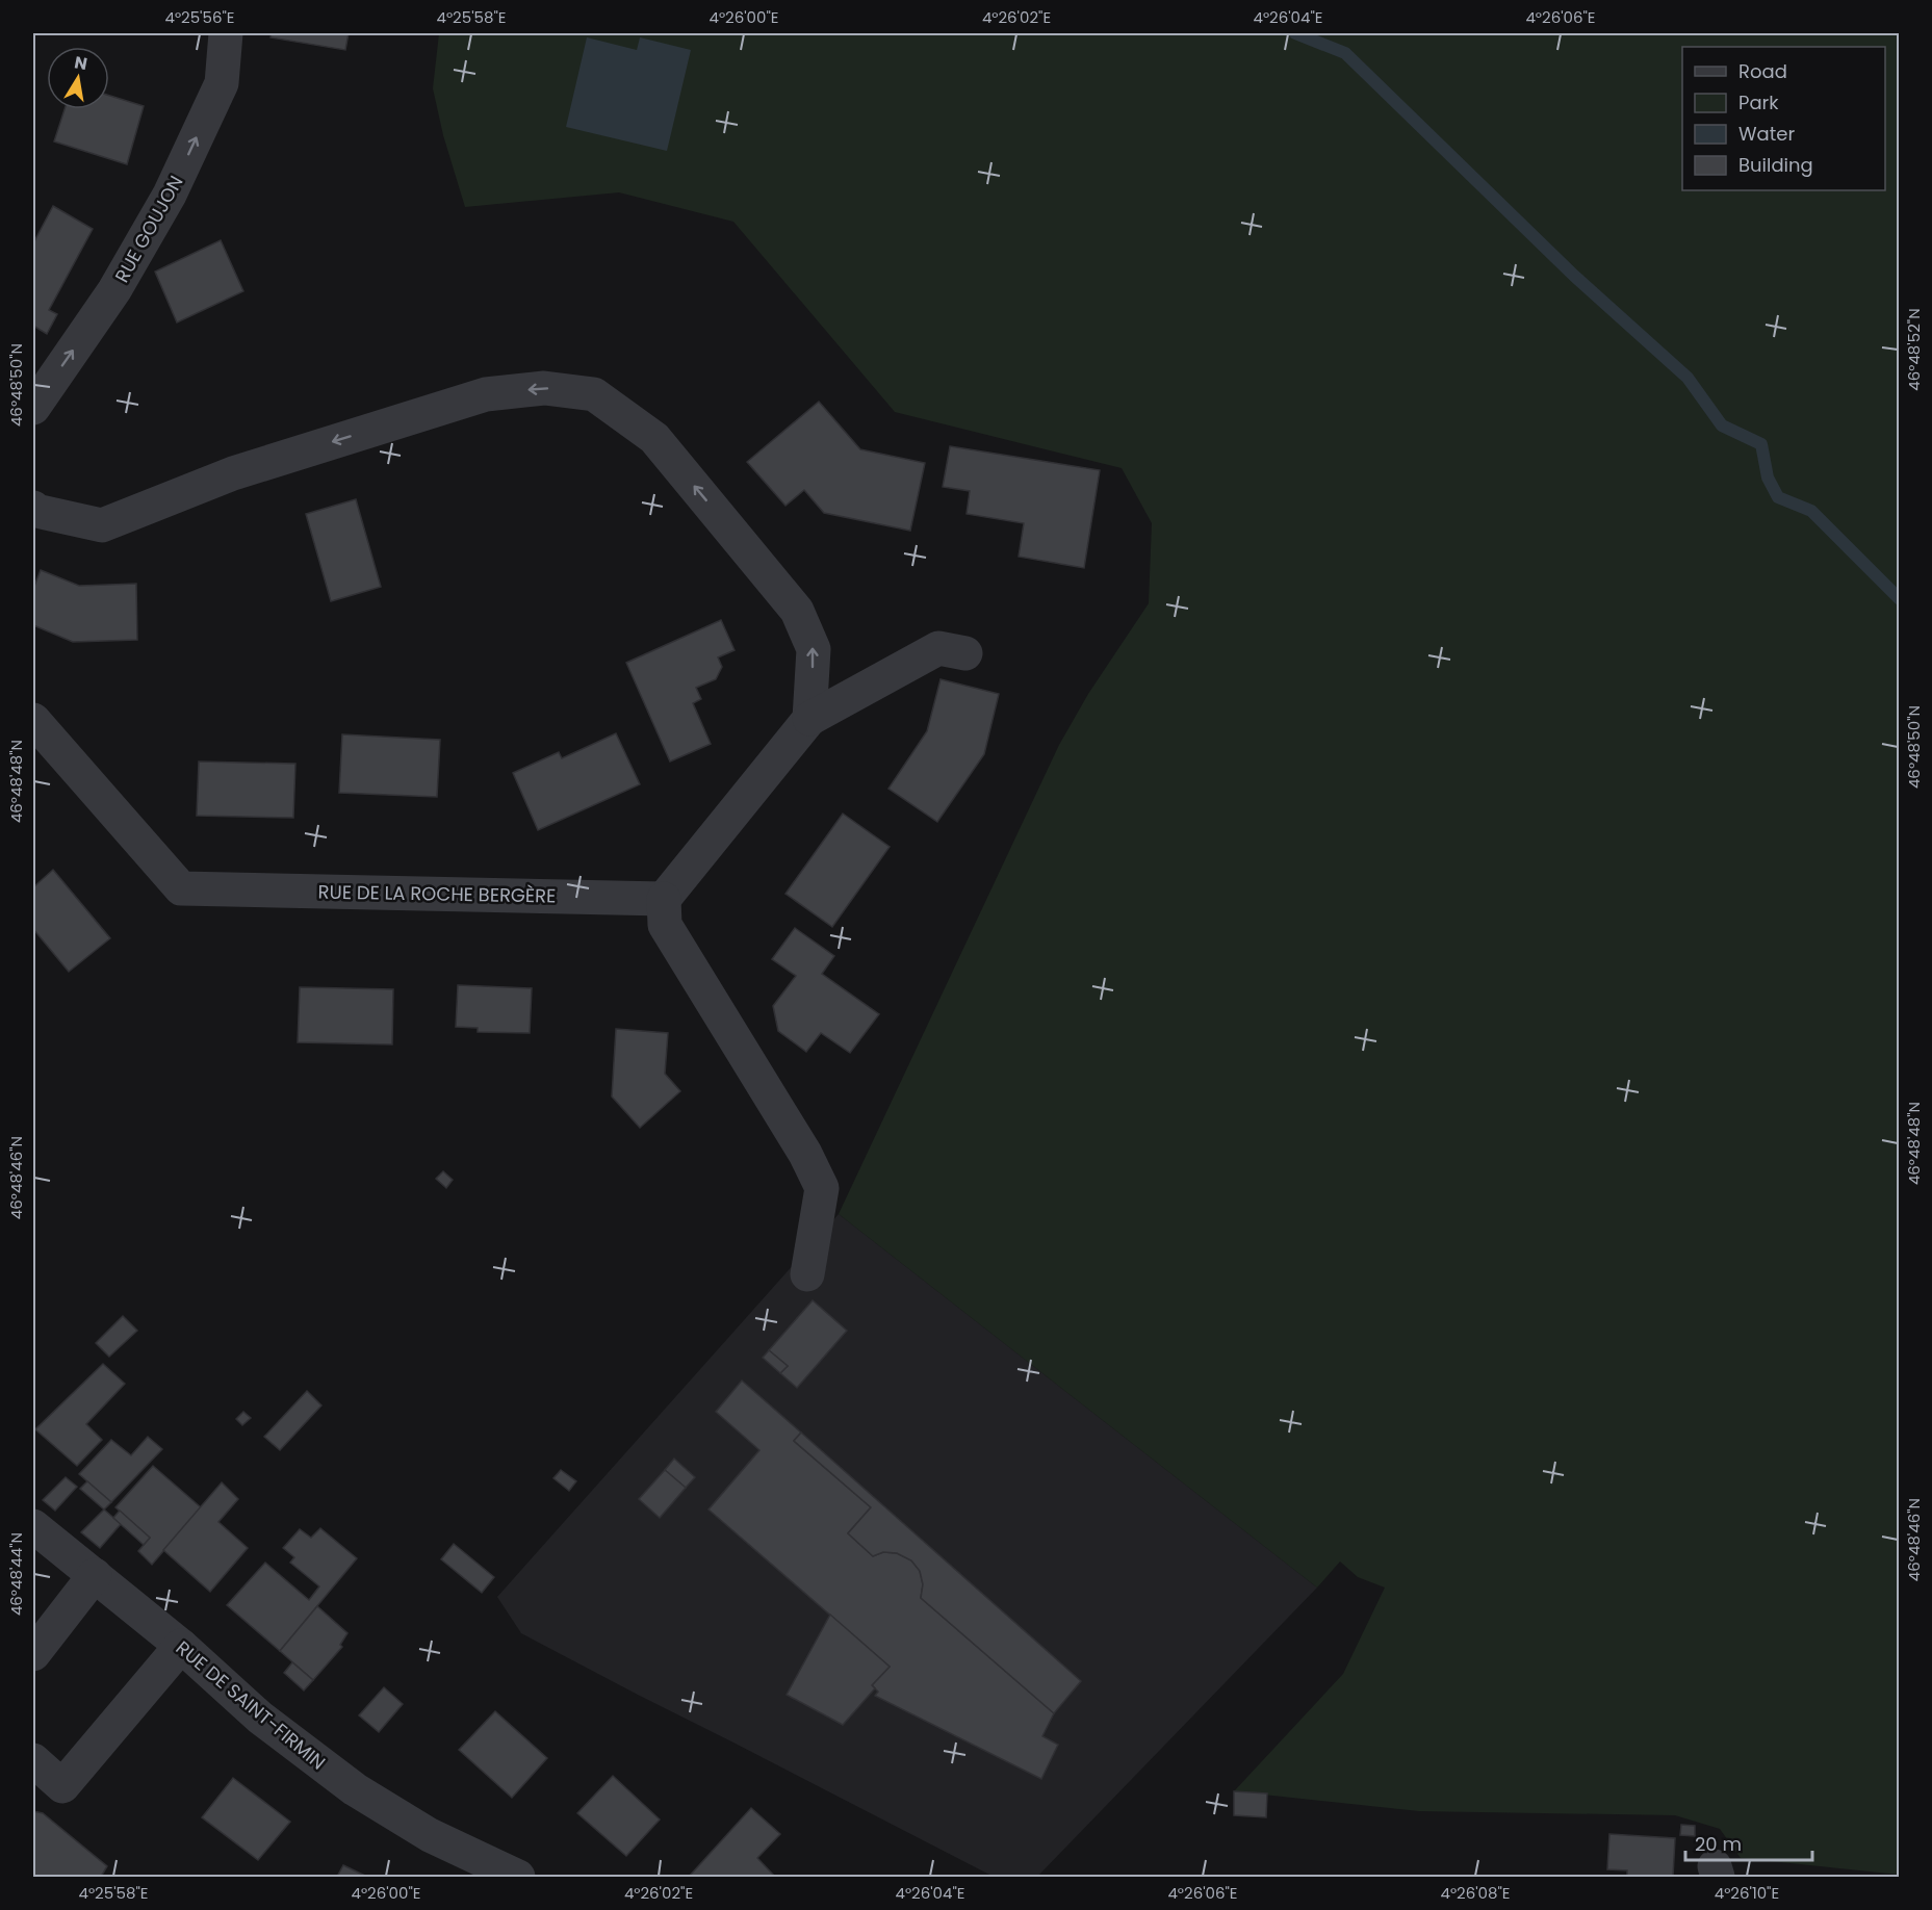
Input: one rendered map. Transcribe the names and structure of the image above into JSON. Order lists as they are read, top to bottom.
{
  "streets": {
    "street": ["RUE GOUJON", "RUE DE LA ROCHE BERGÈRE", "RUE DE SAINT-FIRMIN"]
  },
  "one_way": ["RUE GOUJON"],
  "legend": [
    "Road",
    "Park",
    "Water",
    "Building"
  ],
  "scale_bar": "20 m",
  "north": "top",
  "coordinates": [
    "4°25'56\"E",
    "4°25'58\"E",
    "4°26'00\"E",
    "4°26'02\"E",
    "4°26'04\"E",
    "4°26'06\"E",
    "46°48'52\"N",
    "46°48'50\"N",
    "46°48'48\"N",
    "46°48'46\"N",
    "46°48'44\"N",
    "4°26'08\"E",
    "4°26'10\"E"
  ]
}
